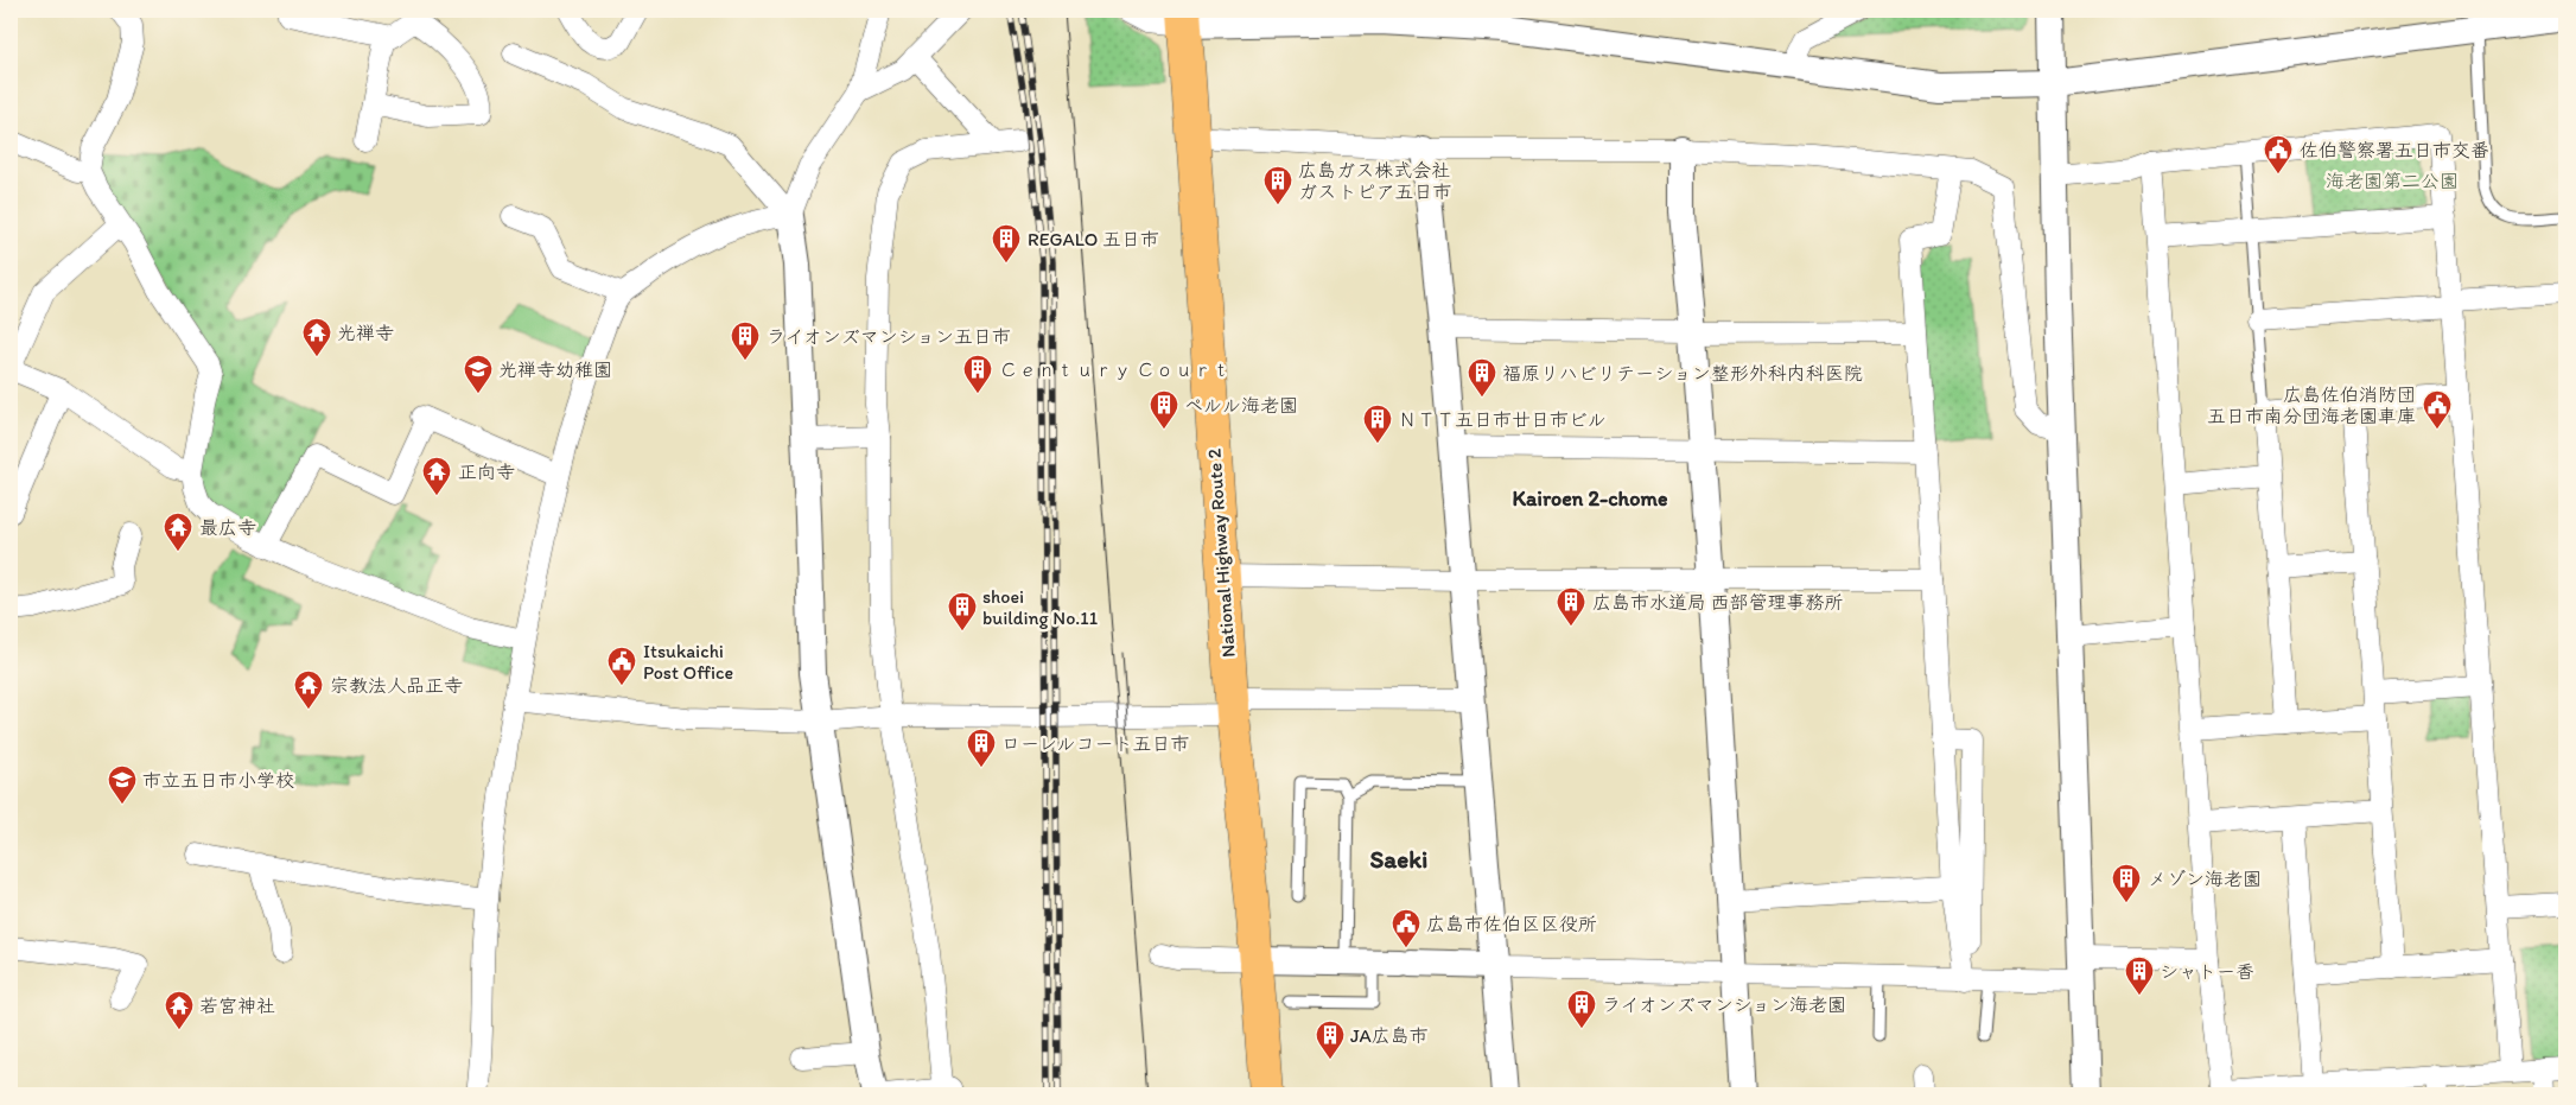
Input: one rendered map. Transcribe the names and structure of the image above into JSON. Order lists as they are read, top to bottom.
{
  "streets": {
    "highway": ["National Highway Route 2"]
  },
  "districts": ["Kairoen 2-chome", "Saeki"],
  "parks": ["海老園第二公園"],
  "places": {
    "public building": [
      "佐伯警察署五日市交番",
      "広島佐伯消防団 五日市南分団海老園車庫",
      "Itsukaichi Post Office",
      "広島市佐伯区区役所"
    ],
    "building": [
      "広島ガス株式会社 ガストピア五日市",
      "REGALO 五日市",
      "ライオンズマンション五日市",
      "Ｃｅｎｔｕｒｙ Ｃｏｕｒｔ",
      "福原リハビリテーション整形外科内科医院",
      "ペルル海老園",
      "ＮＴＴ五日市廿日市ビル",
      "広島市水道局 西部管理事務所",
      "shoei building No.11",
      "ローレルコート五日市",
      "メゾン海老園",
      "シャトー香",
      "ライオンズマンション海老園",
      "JA広島市"
    ],
    "temple": [
      "光禅寺",
      "正向寺",
      "最広寺",
      "宗教法人品正寺",
      "若宮神社"
    ],
    "school or university": ["光禅寺幼稚園", "市立五日市小学校"]
  }
}
